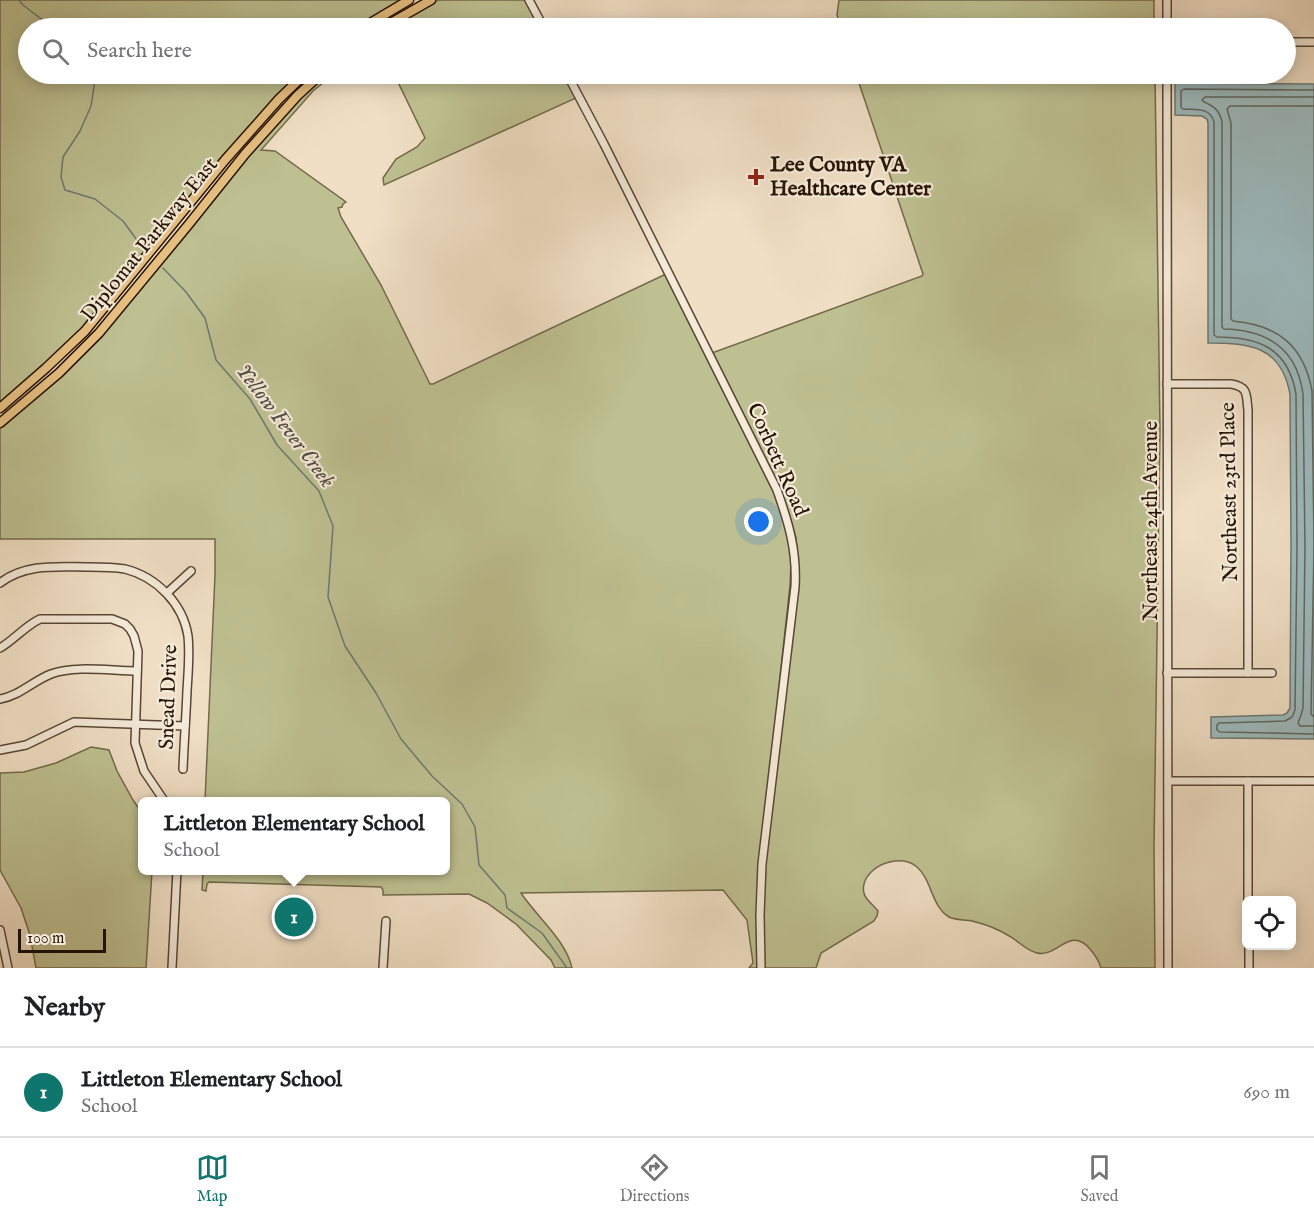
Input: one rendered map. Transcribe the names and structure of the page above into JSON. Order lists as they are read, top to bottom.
{
  "streets": {
    "main road": ["Diplomat Parkway East"],
    "street": [
      "Corbett Road",
      "Northeast 23rd Place",
      "Northeast 24th Avenue",
      "Snead Drive"
    ]
  },
  "crossings": [
    ["Northeast 23rd Place", "Northeast 24th Avenue"]
  ],
  "water": ["Yellow Fever Creek"],
  "places": {
    "health": ["Lee County VA Healthcare Center"]
  },
  "scale_bar": "100 m",
  "page": {
    "search": "Search here",
    "popup": ["Littleton Elementary School", "School"],
    "pins": "1",
    "scale": "100 m",
    "heading": "Nearby",
    "list": [
      {
        "mark": "1",
        "name": "Littleton Elementary School",
        "note": "School",
        "value": "690 m"
      }
    ],
    "nav": ["Map", "Directions", "Saved"]
  }
}
